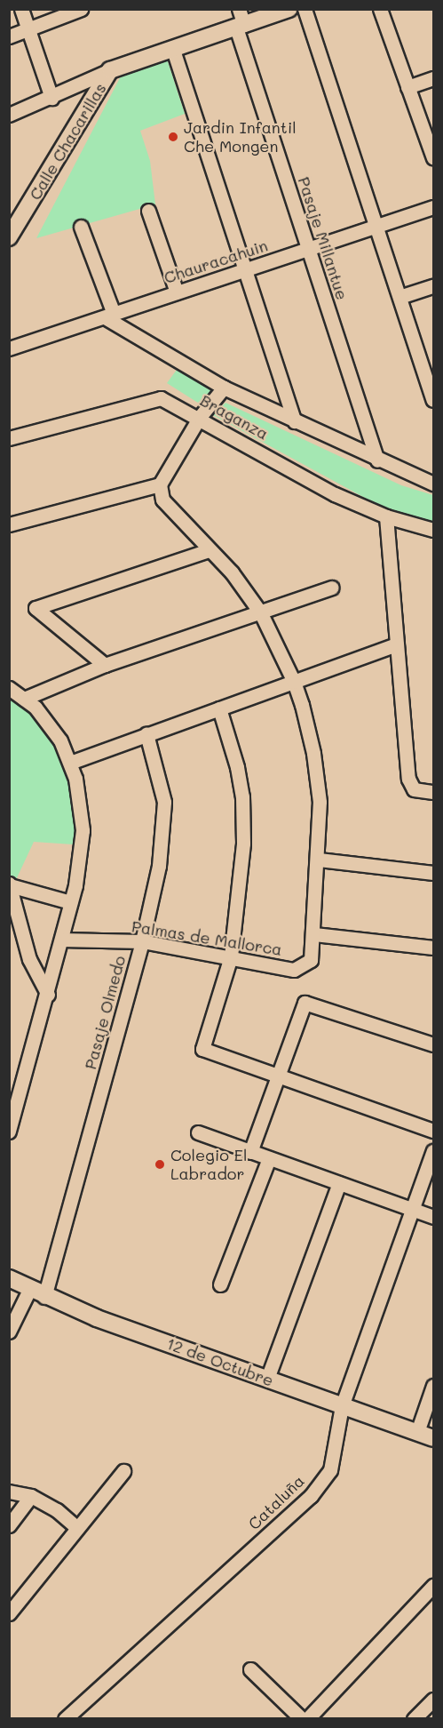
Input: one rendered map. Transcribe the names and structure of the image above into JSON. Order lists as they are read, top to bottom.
{
  "streets": {
    "street": [
      "Calle Chacarillas",
      "Pasaje Millantue",
      "Chauracahuin",
      "Braganza",
      "Palmas de Mallorca",
      "Pasaje Olmedo",
      "12 de Octubre",
      "Cataluña"
    ]
  },
  "crossings": [
    ["Calle Chacarillas", "Pasaje Millantue"],
    ["Pasaje Millantue", "Chauracahuin"],
    ["Palmas de Mallorca", "Pasaje Olmedo"],
    ["Pasaje Olmedo", "12 de Octubre"],
    ["12 de Octubre", "Cataluña"]
  ],
  "places": ["Jardin Infantil Che Mongen", "Colegio El Labrador"]
}
